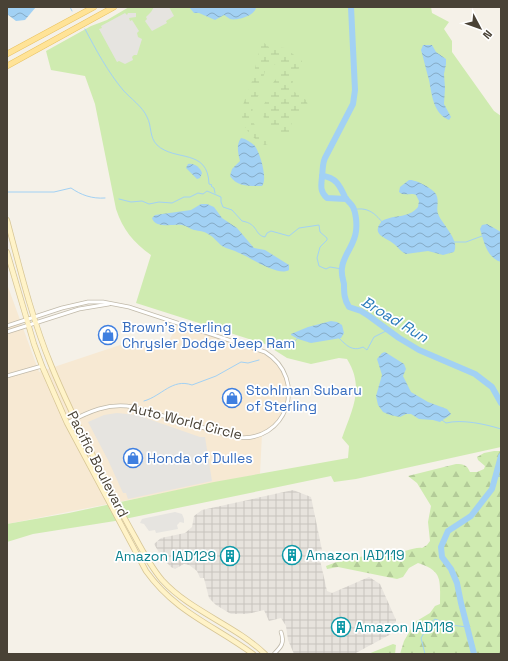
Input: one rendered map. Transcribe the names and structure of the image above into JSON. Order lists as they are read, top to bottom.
{
  "streets": {
    "main road": ["Pacific Boulevard"],
    "street": ["Auto World Circle"]
  },
  "crossings": [
    ["Auto World Circle", "Pacific Boulevard"]
  ],
  "water": ["Broad Run"],
  "places": {
    "shop": ["Brown's Sterling Chrysler Dodge Jeep Ram", "Stohlman Subaru of Sterling", "Honda of Dulles"],
    "building": ["Amazon IAD119", "Amazon IAD129", "Amazon IAD118"]
  },
  "north": "bottom right"
}
